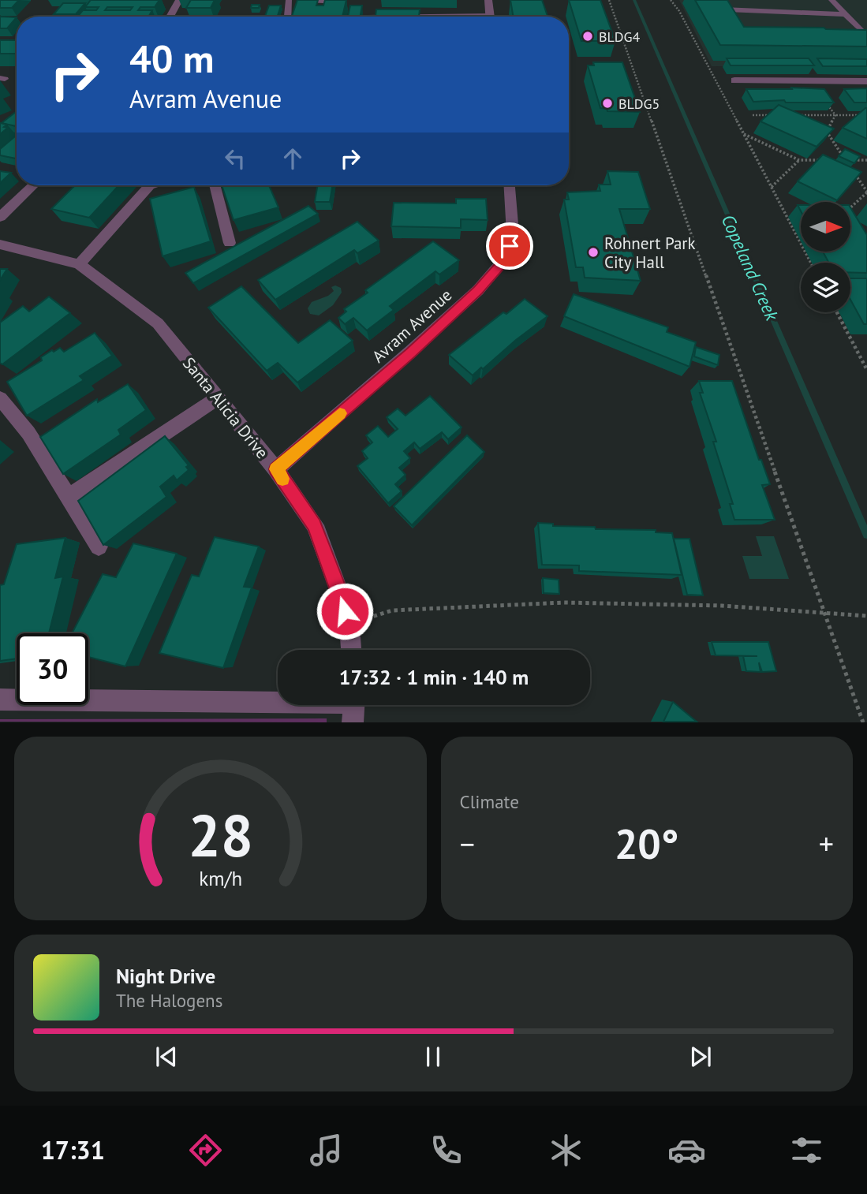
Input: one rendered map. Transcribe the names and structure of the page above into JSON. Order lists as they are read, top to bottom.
{
  "streets": {
    "street": ["Avram Avenue", "Santa Alicia Drive"]
  },
  "crossings": [
    ["Avram Avenue", "Santa Alicia Drive"]
  ],
  "water": ["Copeland Creek"],
  "places": ["BLDG4", "BLDG5", "Rohnert Park City Hall"],
  "north": "right",
  "page": {
    "turn": ["40 m", "Avram Avenue"],
    "limit": "30",
    "trip": "17:32 · 1 min · 140 m",
    "tile": "Climate",
    "heat": ["−", "20°", "+"],
    "song": ["Night Drive", "The Halogens"],
    "tabs": "17:31",
    "gauge": ["28", "km/h"]
  }
}
